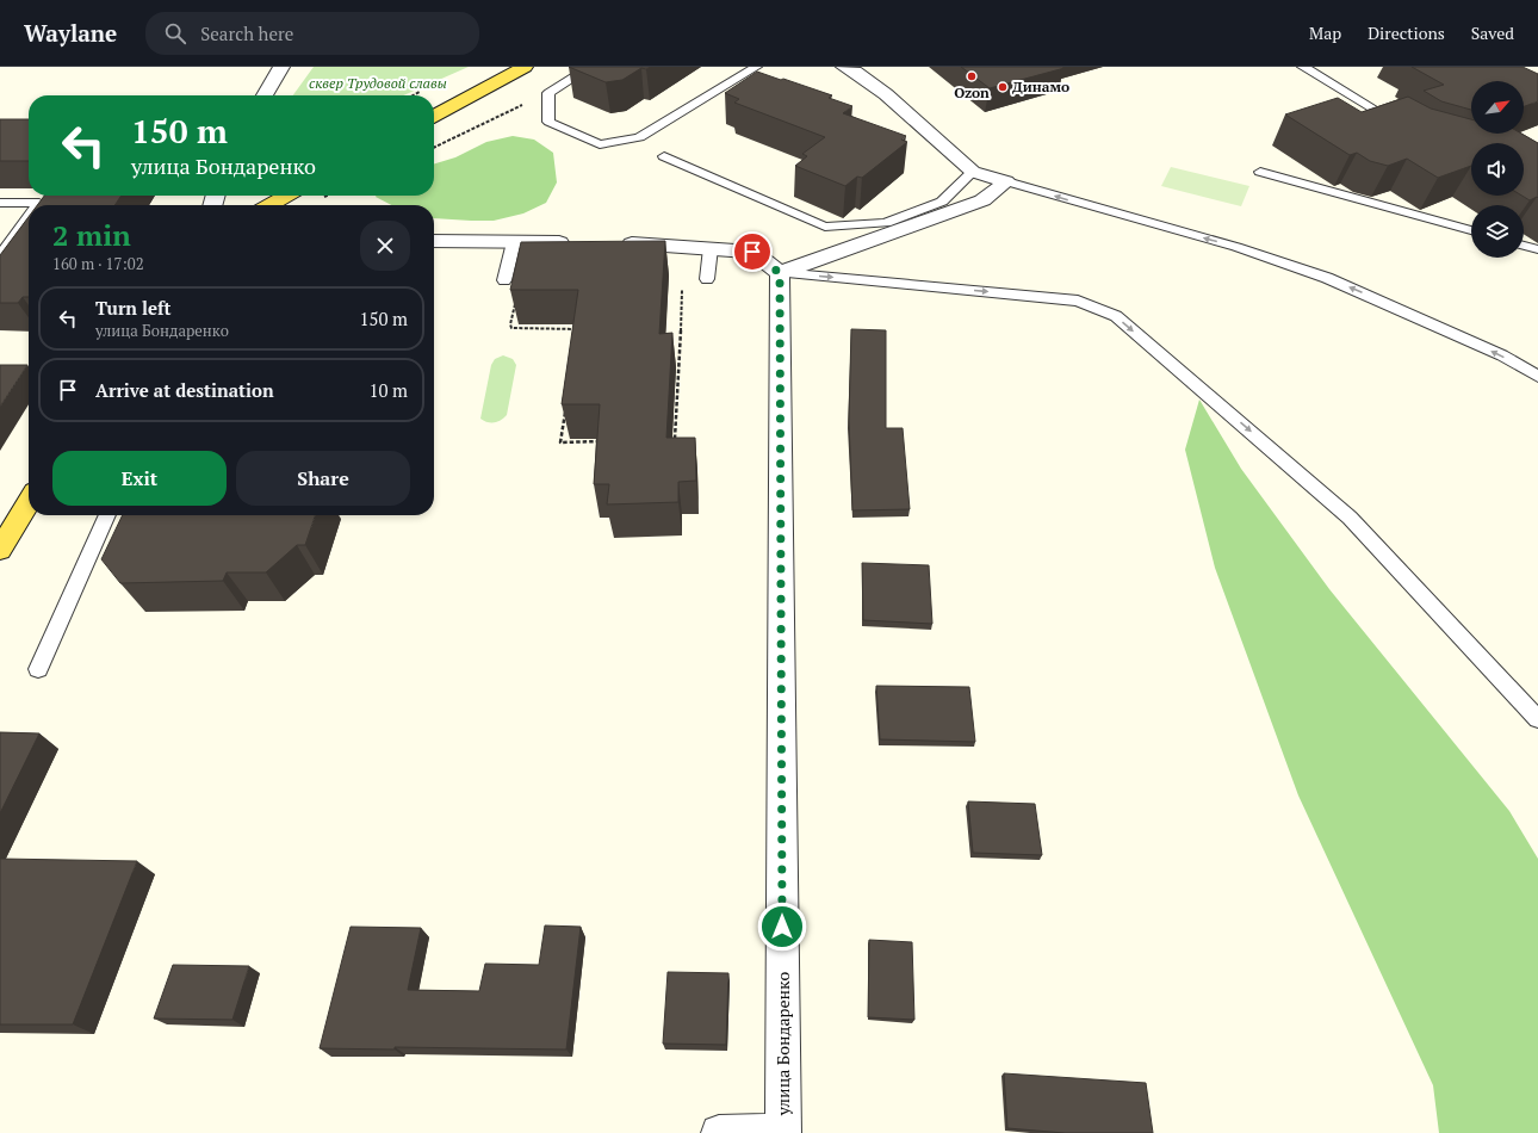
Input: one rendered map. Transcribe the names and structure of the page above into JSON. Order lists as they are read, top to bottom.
{
  "streets": {
    "street": ["улица Бондаренко"]
  },
  "parks": ["сквер Трудовой славы"],
  "places": ["Ozon", "Динамо"],
  "north": "top right",
  "page": {
    "header": "Waylane",
    "search": "Search here",
    "nav": ["Map", "Directions", "Saved"],
    "turn": ["150 m", "улица Бондаренко"],
    "heading": ["2 min", "160 m · 17:02"],
    "list": [
      {
        "name": "Turn left",
        "note": "улица Бондаренко",
        "value": "150 m"
      },
      {
        "name": "Arrive at destination",
        "value": "10 m"
      }
    ],
    "buttons": ["Exit", "Share"]
  }
}
